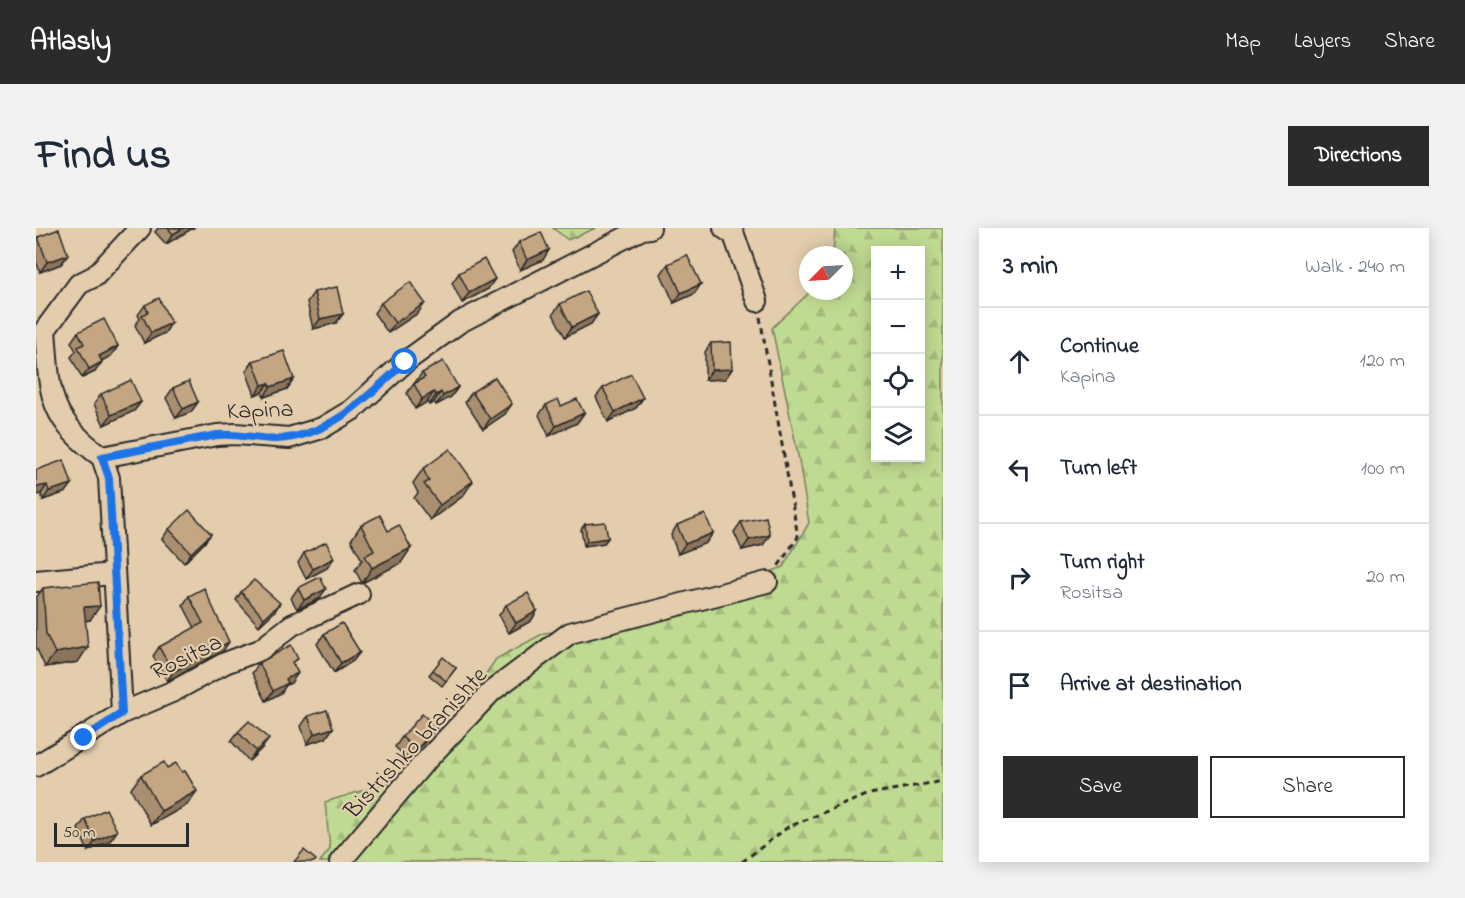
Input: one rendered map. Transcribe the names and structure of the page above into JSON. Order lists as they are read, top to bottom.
{
  "streets": {
    "street": ["Kapina", "Rositsa", "Bistrishko branishte"]
  },
  "scale_bar": "50 m",
  "north": "bottom left",
  "page": {
    "header": "Atlasly",
    "nav": ["Map", "Layers", "Share"],
    "title": "Find us",
    "buttons": [
      "Directions",
      ["Save", "Share"]
    ],
    "heading": ["3 min", "Walk · 240 m"],
    "map_buttons": ["+", "−"],
    "list": [
      ["Continue", "Kapina", "120 m"],
      ["Turn left", "100 m"],
      ["Turn right", "Rositsa", "20 m"],
      "Arrive at destination"
    ],
    "scale": "50 m"
  }
}
